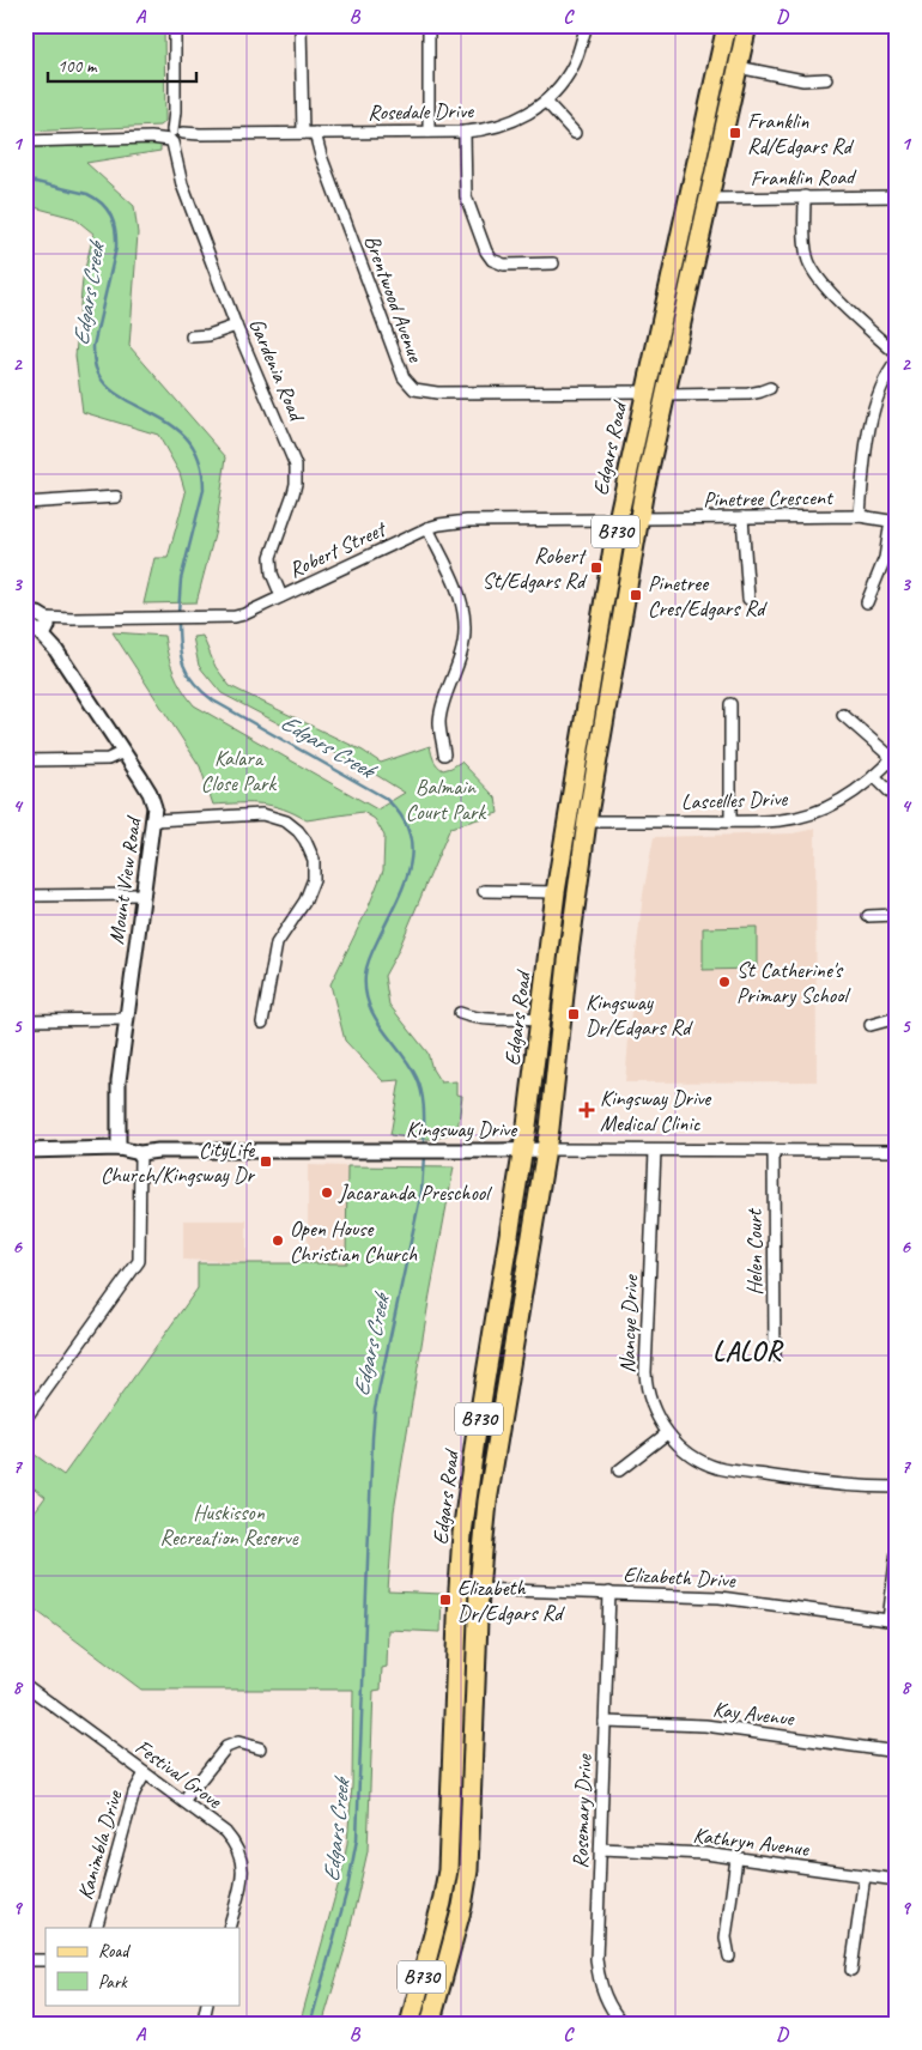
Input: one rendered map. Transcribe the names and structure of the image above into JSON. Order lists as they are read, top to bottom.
{
  "streets": {
    "main road": ["Edgars Road", "B730"],
    "street": [
      "Rosedale Drive",
      "Franklin Road",
      "Brentwood Avenue",
      "Gardenia Road",
      "Pinetree Crescent",
      "Robert Street",
      "Lascelles Drive",
      "Mount View Road",
      "Kingsway Drive",
      "Helen Court",
      "Nancye Drive",
      "Elizabeth Drive",
      "Kay Avenue",
      "Festival Grove",
      "Rosemary Drive",
      "Kathryn Avenue",
      "Kanimbla Drive"
    ]
  },
  "crossings": [
    ["Rosedale Drive", "Brentwood Avenue"],
    ["Rosedale Drive", "Gardenia Road"],
    ["Franklin Road", "Edgars Road"],
    ["Brentwood Avenue", "Edgars Road"],
    ["Gardenia Road", "Robert Street"],
    ["Edgars Road", "Pinetree Crescent"],
    ["Edgars Road", "Robert Street"],
    ["Edgars Road", "Lascelles Drive"],
    ["Edgars Road", "Kingsway Drive"],
    ["Edgars Road", "Elizabeth Drive"],
    ["Robert Street", "Mount View Road"],
    ["Mount View Road", "Kingsway Drive"],
    ["Kingsway Drive", "Helen Court"],
    ["Kingsway Drive", "Nancye Drive"],
    ["Elizabeth Drive", "Rosemary Drive"],
    ["Kay Avenue", "Rosemary Drive"],
    ["Festival Grove", "Kanimbla Drive"],
    ["Rosemary Drive", "Kathryn Avenue"]
  ],
  "districts": ["LALOR"],
  "water": ["Edgars Creek"],
  "parks": ["Kalara Close Park", "Balmain Court Park", "Huskisson Recreation Reserve"],
  "places": {
    "transit": [
      "Franklin Rd/Edgars Rd",
      "Robert St/Edgars Rd",
      "Pinetree Cres/Edgars Rd",
      "Kingsway Dr/Edgars Rd",
      "CityLife Church/Kingsway Dr",
      "Elizabeth Dr/Edgars Rd"
    ],
    "other": ["St Catherine's Primary School", "Jacaranda Preschool", "Open House Christian Church"],
    "health": ["Kingsway Drive Medical Clinic"]
  },
  "legend": ["Road", "Park"],
  "scale_bar": "100 m",
  "grid": {
    "columns": [
      "A",
      "B",
      "C",
      "D"
    ],
    "rows": [
      "1",
      "2",
      "3",
      "4",
      "5",
      "6",
      "7",
      "8",
      "9"
    ]
  }
}
